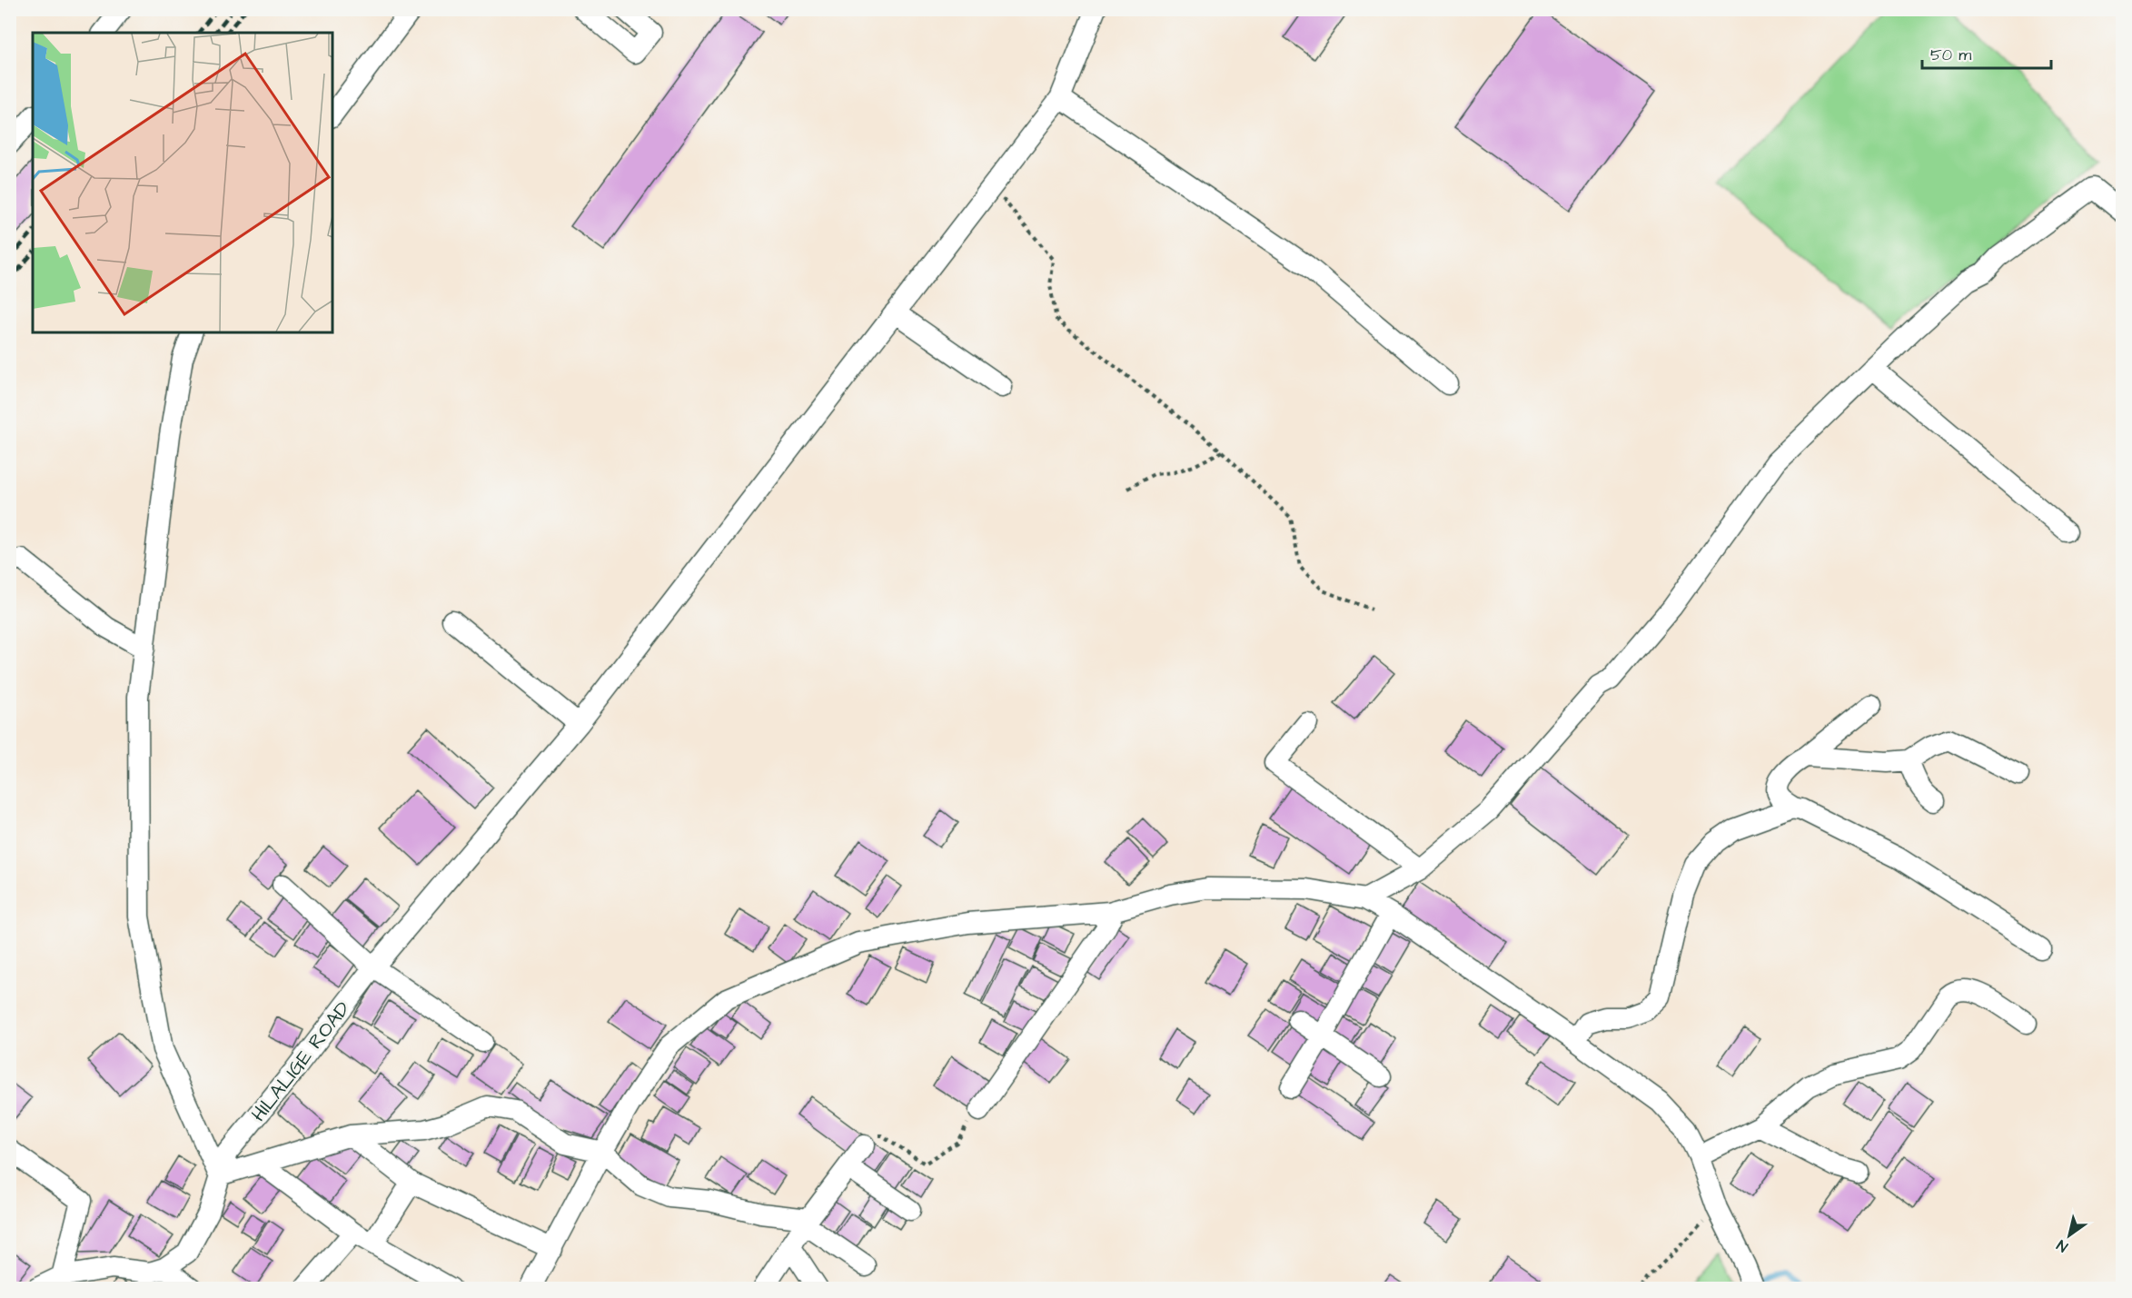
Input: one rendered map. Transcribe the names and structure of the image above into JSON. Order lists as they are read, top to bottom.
{
  "streets": {
    "street": ["HILALIGE ROAD"]
  },
  "scale_bar": "50 m",
  "north": "bottom left"
}
